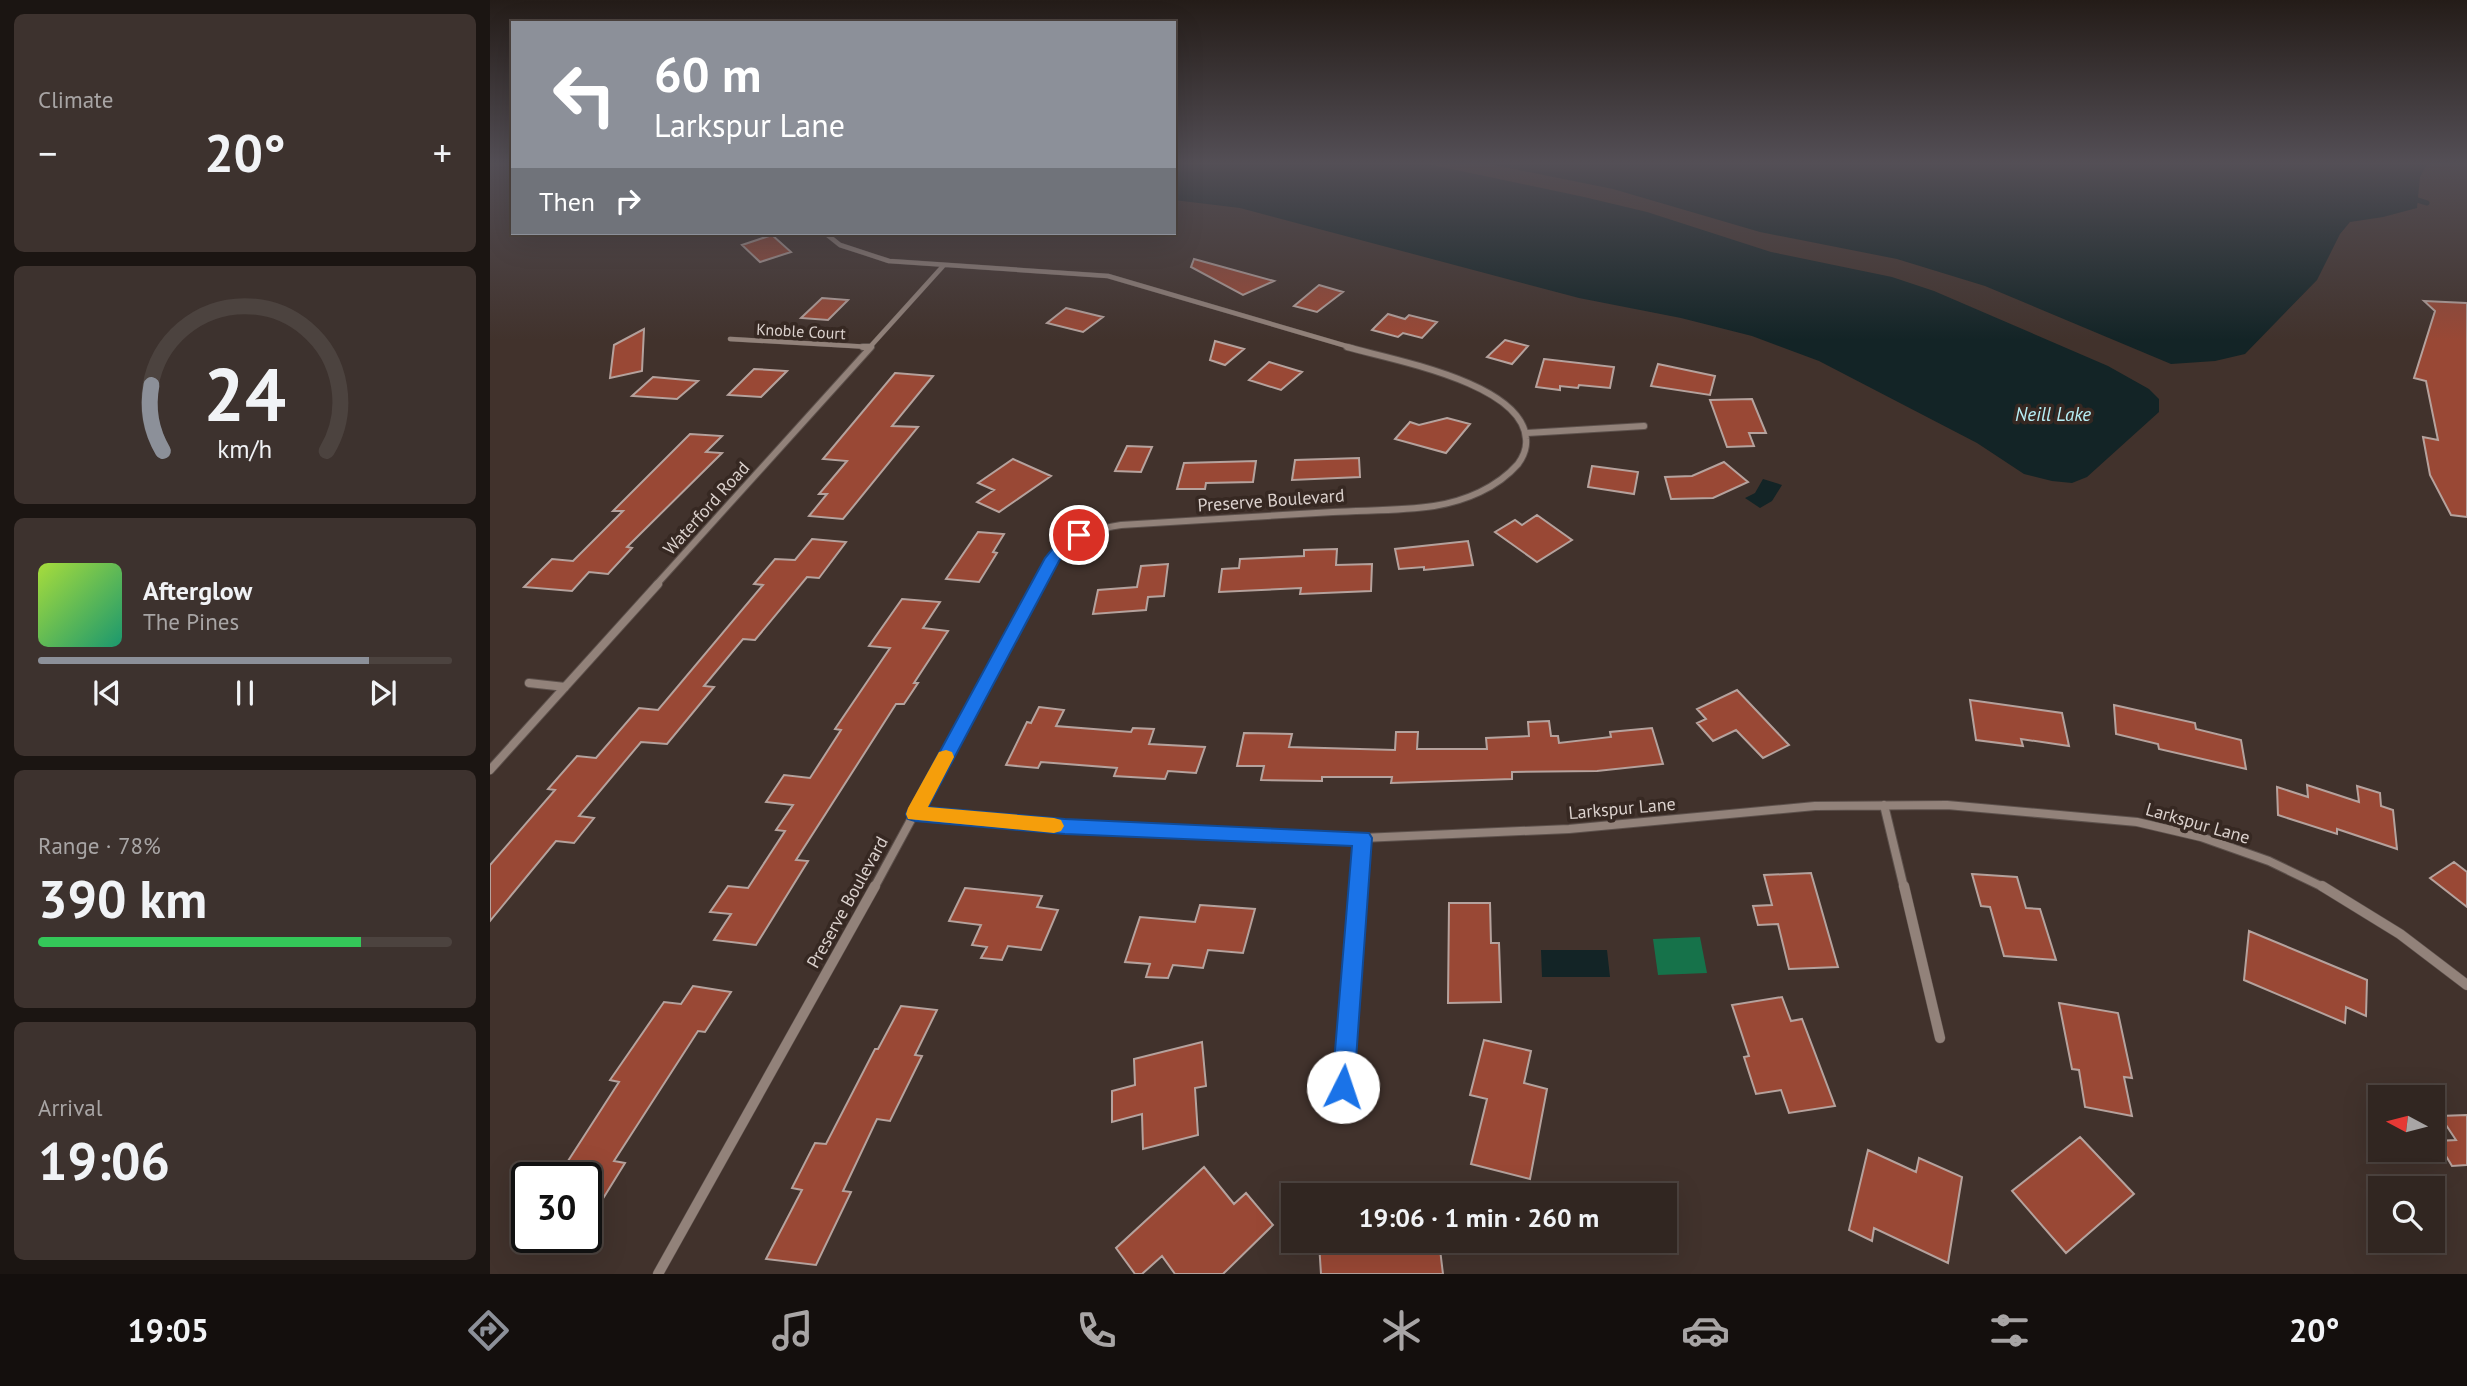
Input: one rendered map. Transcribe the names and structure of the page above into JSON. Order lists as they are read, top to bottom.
{
  "streets": {
    "street": [
      "Knoble Court",
      "Preserve Boulevard",
      "Waterford Road",
      "Larkspur Lane"
    ]
  },
  "crossings": [
    ["Knoble Court", "Waterford Road"],
    ["Preserve Boulevard", "Larkspur Lane"]
  ],
  "water": ["Neill Lake"],
  "north": "left",
  "page": {
    "tile": [
      "Climate",
      ["Range · 78%", "390 km"],
      ["Arrival", "19:06"]
    ],
    "turn": ["60 m", "Larkspur Lane"],
    "heat": ["−", "20°", "+"],
    "then": "Then",
    "song": ["Afterglow", "The Pines"],
    "limit": "30",
    "trip": "19:06 · 1 min · 260 m",
    "tabs": ["19:05", "20°"],
    "gauge": ["24", "km/h"]
  }
}
